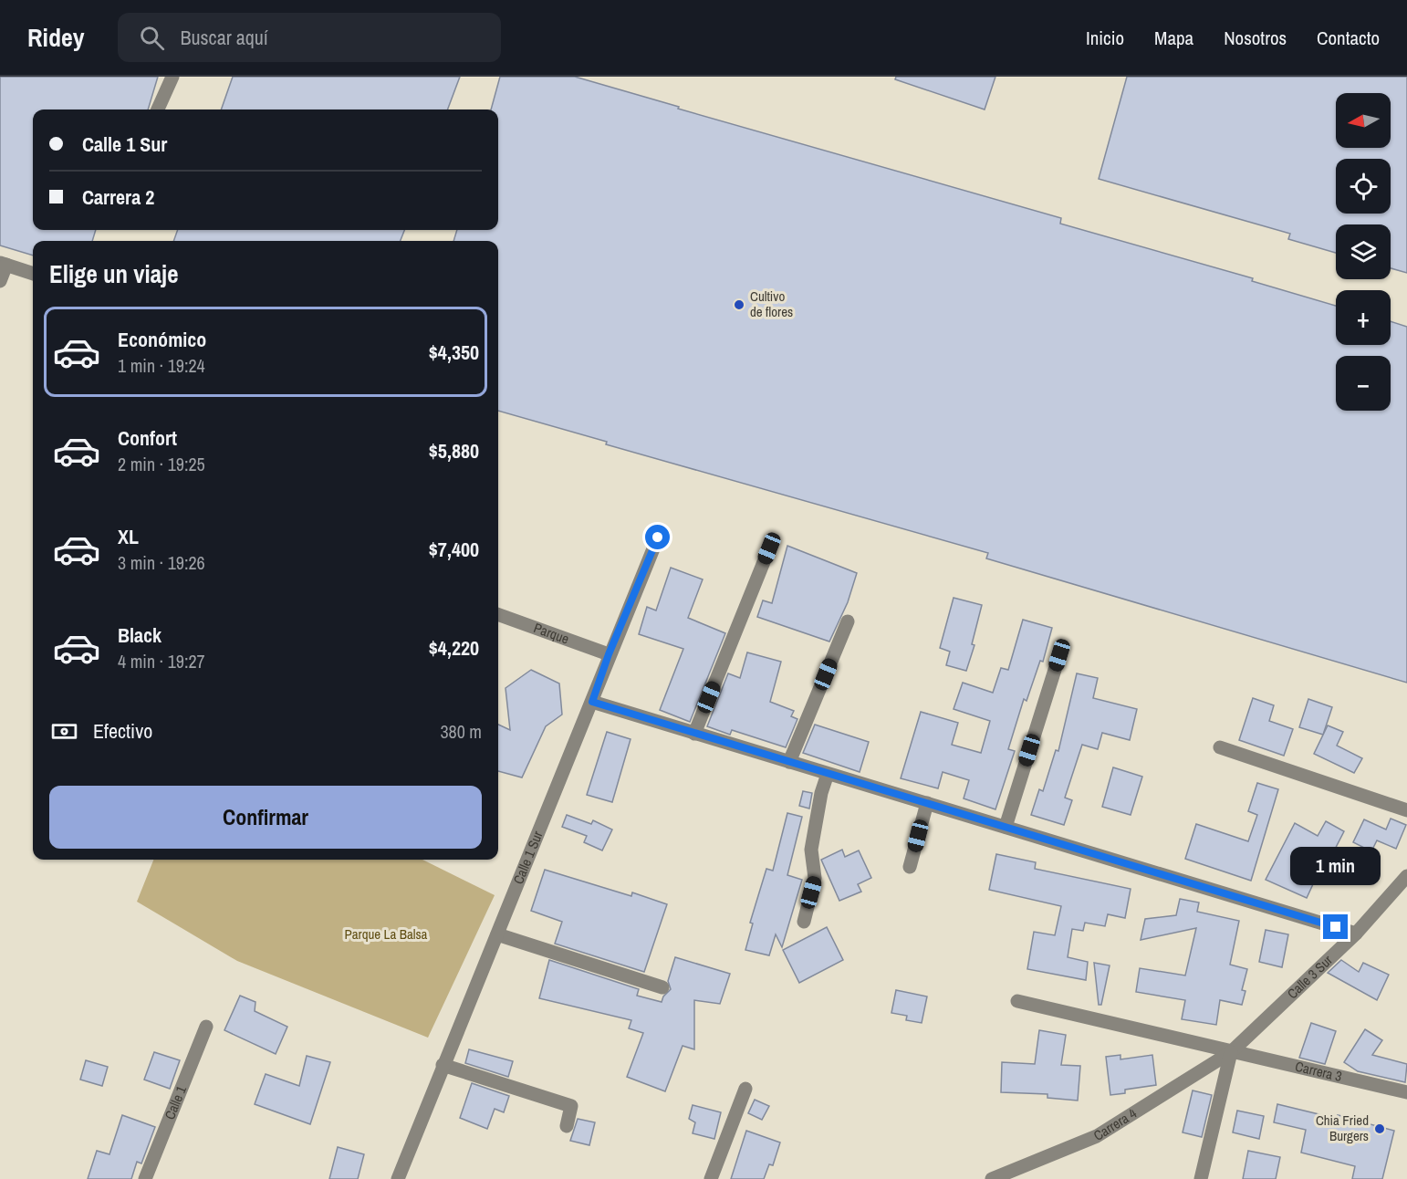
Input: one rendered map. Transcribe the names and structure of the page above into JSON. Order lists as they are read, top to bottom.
{
  "streets": {
    "street": [
      "Parque",
      "Calle 1 Sur",
      "Calle 3 Sur",
      "Carrera 3",
      "Calle 1",
      "Carrera 4"
    ]
  },
  "crossings": [
    ["Parque", "Calle 1 Sur"],
    ["Calle 3 Sur", "Carrera 3"],
    ["Calle 3 Sur", "Carrera 4"],
    ["Carrera 3", "Carrera 4"]
  ],
  "parks": ["Parque La Balsa"],
  "places": ["Cultivo de flores", "Chia Fried Burgers"],
  "north": "left",
  "page": {
    "header": "Ridey",
    "search": "Buscar aquí",
    "nav": [
      "Inicio",
      "Mapa",
      "Nosotros",
      "Contacto"
    ],
    "map_buttons": ["+", "−"],
    "banner": ["Calle 1 Sur", "Carrera 2"],
    "heading": "Elige un viaje",
    "list": [
      {
        "name": "Económico",
        "note": "1 min · 19:24",
        "value": "$4,350"
      },
      {
        "name": "Confort",
        "note": "2 min · 19:25",
        "value": "$5,880"
      },
      {
        "name": "XL",
        "note": "3 min · 19:26",
        "value": "$7,400"
      },
      {
        "name": "Black",
        "note": "4 min · 19:27",
        "value": "$4,220"
      }
    ],
    "pay": ["Efectivo", "380 m"],
    "buttons": "Confirmar",
    "bubble": "1 min"
  }
}
